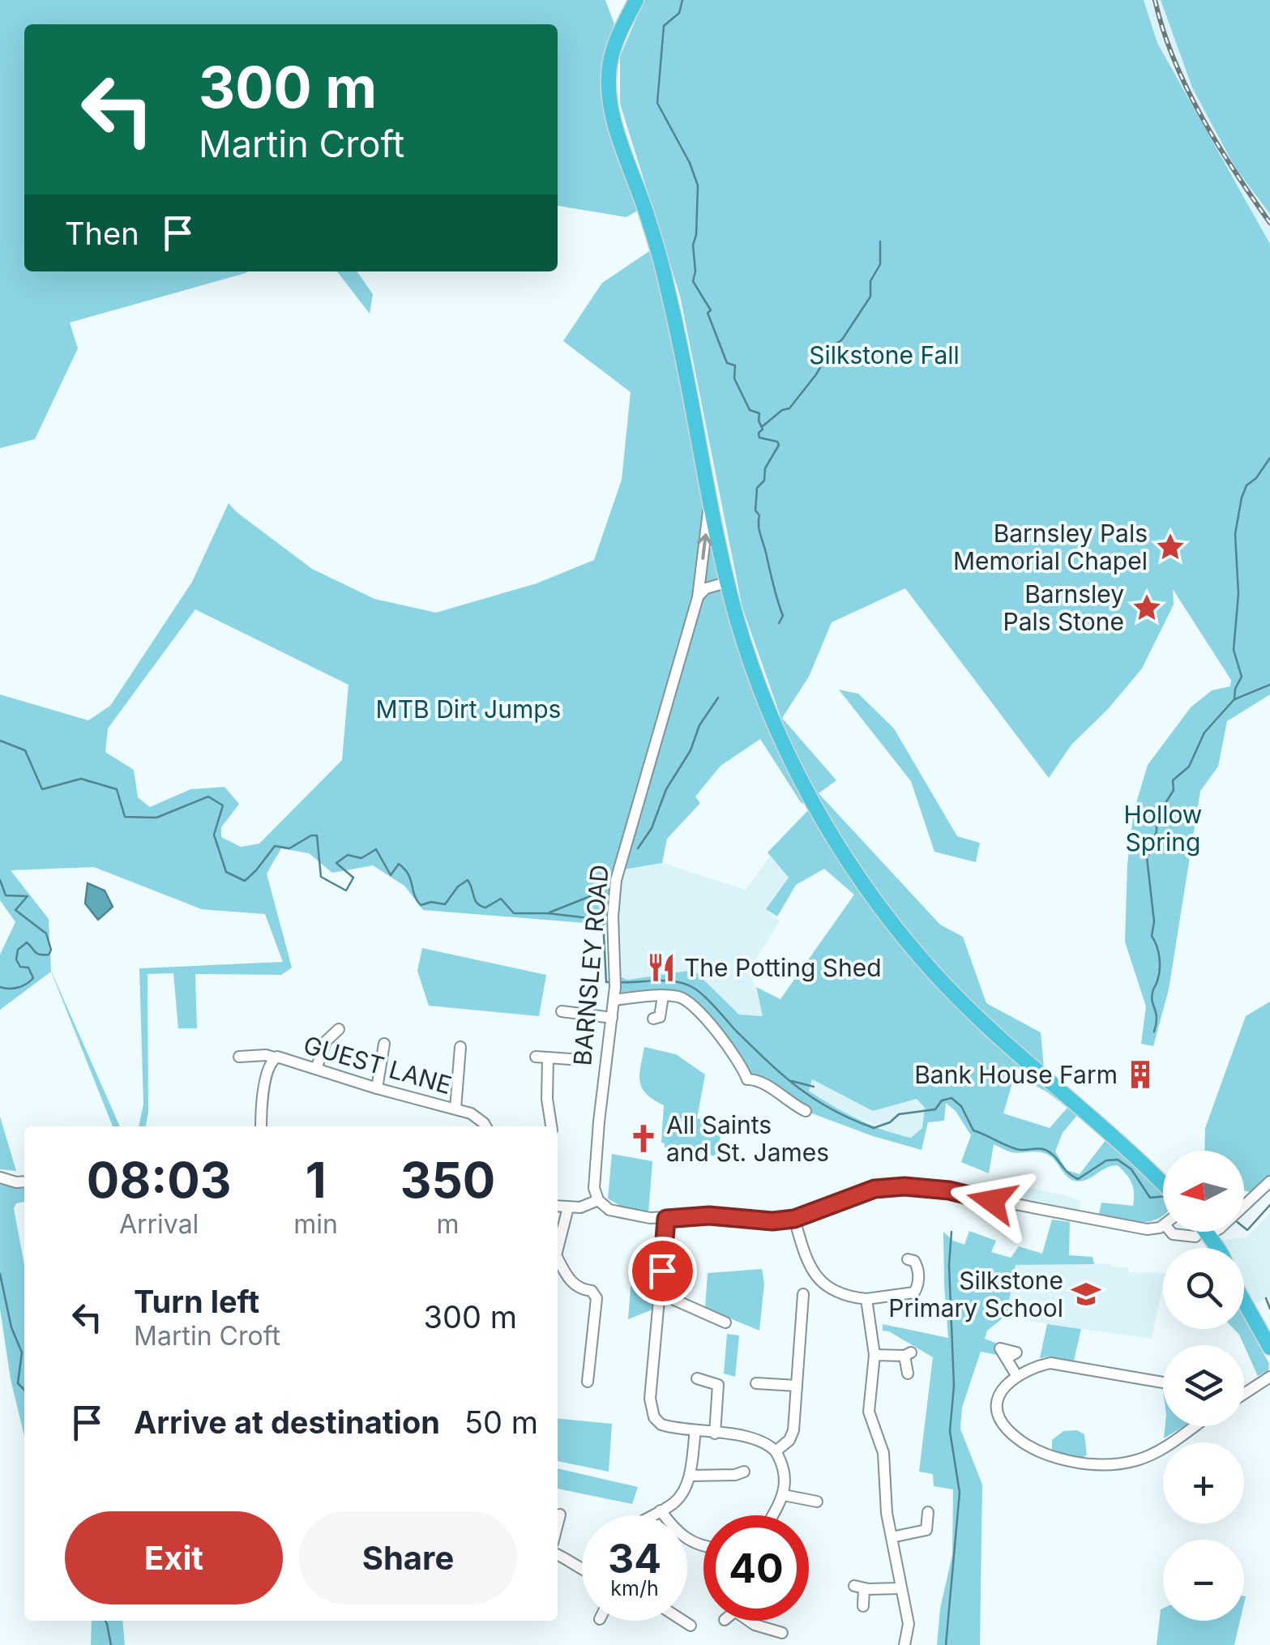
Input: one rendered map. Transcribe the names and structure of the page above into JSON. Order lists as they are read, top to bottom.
{
  "streets": {
    "highway": ["BARNSLEY ROAD"],
    "street": ["GUEST LANE"]
  },
  "parks": ["Silkstone Fall", "MTB Dirt Jumps", "Hollow Spring"],
  "places": {
    "place": ["Barnsley Pals Memorial Chapel", "Barnsley Pals Stone"],
    "restaurant": ["The Potting Shed"],
    "building": ["Bank House Farm"],
    "church": ["All Saints and St. James"],
    "school or university": ["Silkstone Primary School"]
  },
  "north": "left",
  "page": {
    "turn": ["300 m", "Martin Croft"],
    "then": "Then",
    "eta": [
      "08:03",
      "Arrival",
      "1",
      "min",
      "350",
      "m"
    ],
    "map_buttons": ["+", "−"],
    "list": [
      {
        "name": "Turn left",
        "note": "Martin Croft",
        "value": "300 m"
      },
      {
        "name": "Arrive at destination",
        "value": "50 m"
      }
    ],
    "buttons": ["Exit", "Share"],
    "speed": "34 km/h",
    "limit": "40"
  }
}
